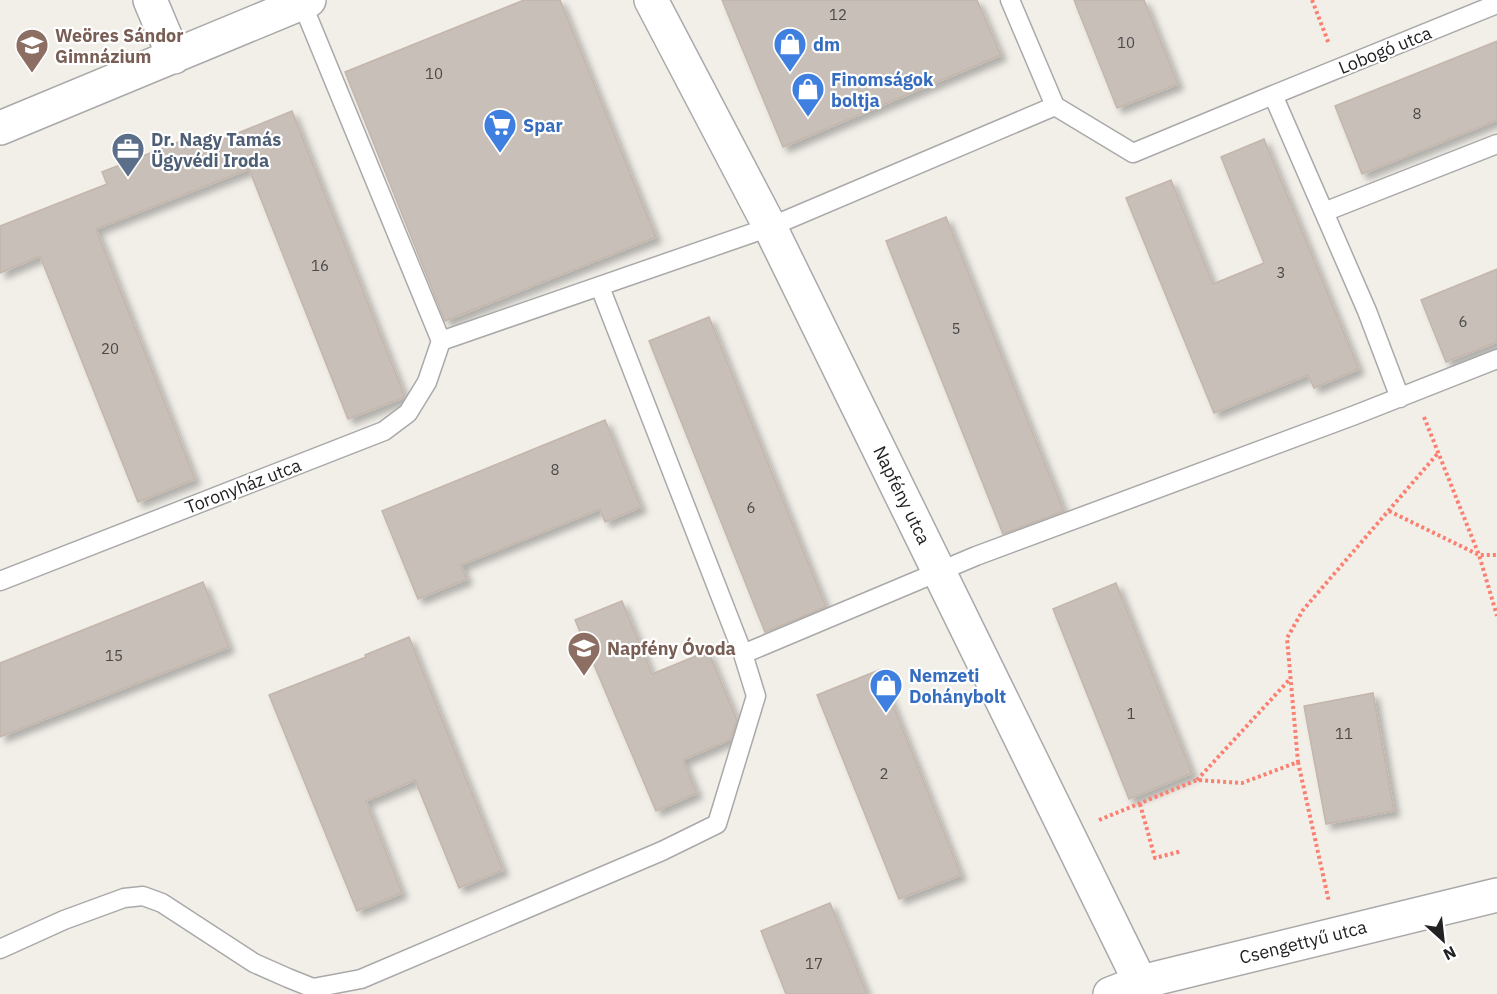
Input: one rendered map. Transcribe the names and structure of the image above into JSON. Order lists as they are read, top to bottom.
{
  "streets": {
    "street": ["Napfény utca", "Csengettyű utca"],
    "lane": ["Lobogó utca", "Toronyház utca"]
  },
  "crossings": [
    ["Napfény utca", "Csengettyű utca"]
  ],
  "places": {
    "shop": ["dm", "Finomságok boltja", "Nemzeti Dohánybolt"],
    "school or university": ["Weöres Sándor Gimnázium", "Napfény Óvoda"],
    "supermarket": ["Spar"],
    "office": ["Dr. Nagy Tamás Ügyvédi Iroda"]
  },
  "house_numbers": [
    "12",
    "10",
    "10",
    "8",
    "16",
    "3",
    "6",
    "5",
    "20",
    "8",
    "6",
    "15",
    "1",
    "11",
    "2",
    "17"
  ],
  "north": "bottom right"
}
